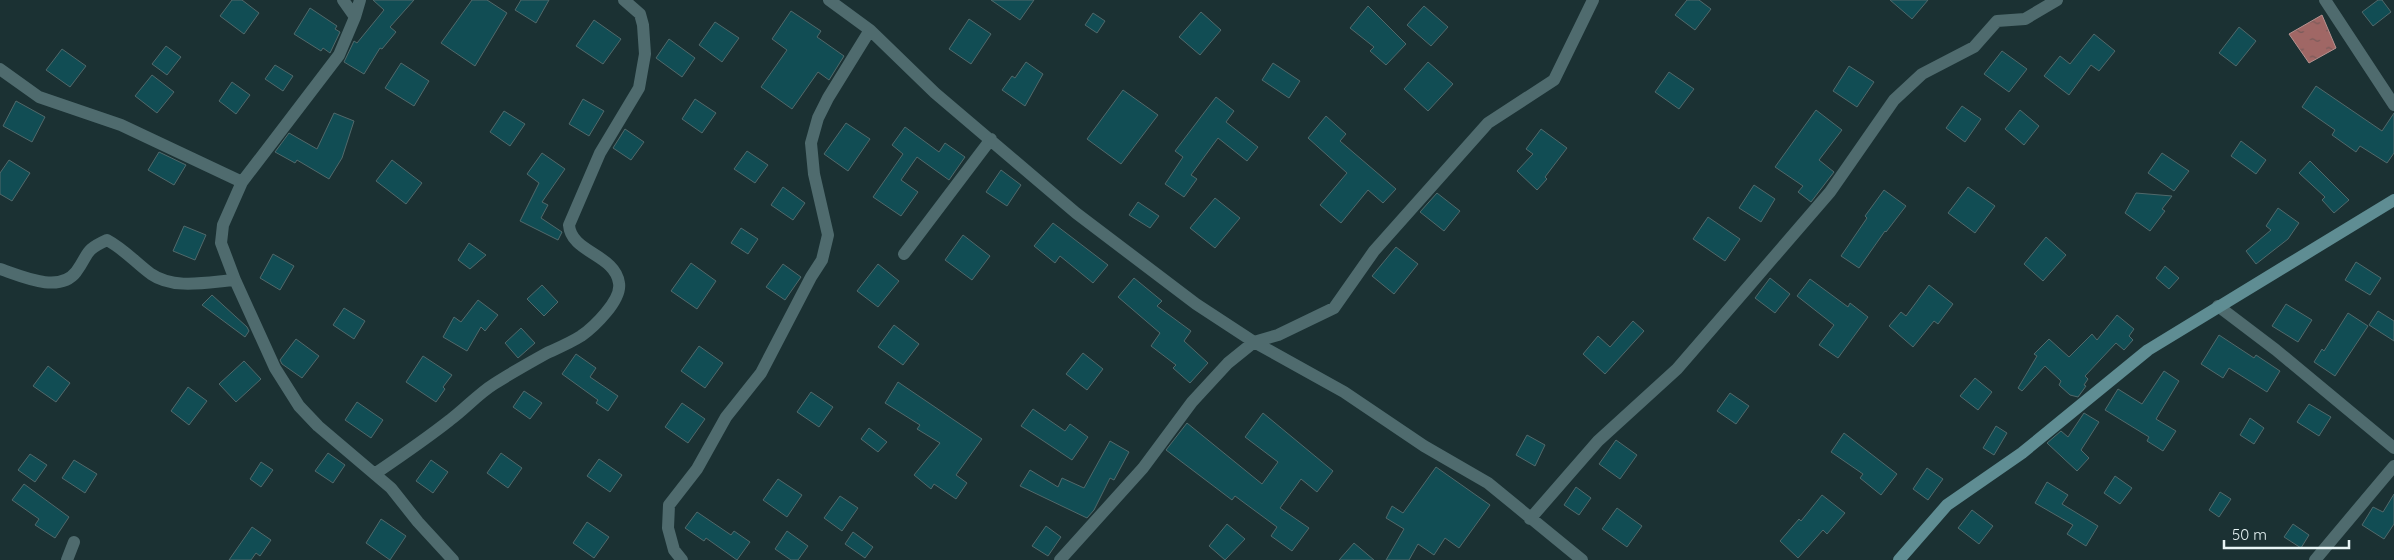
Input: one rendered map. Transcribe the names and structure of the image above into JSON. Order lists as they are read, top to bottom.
{
  "scale_bar": "50 m"
}
